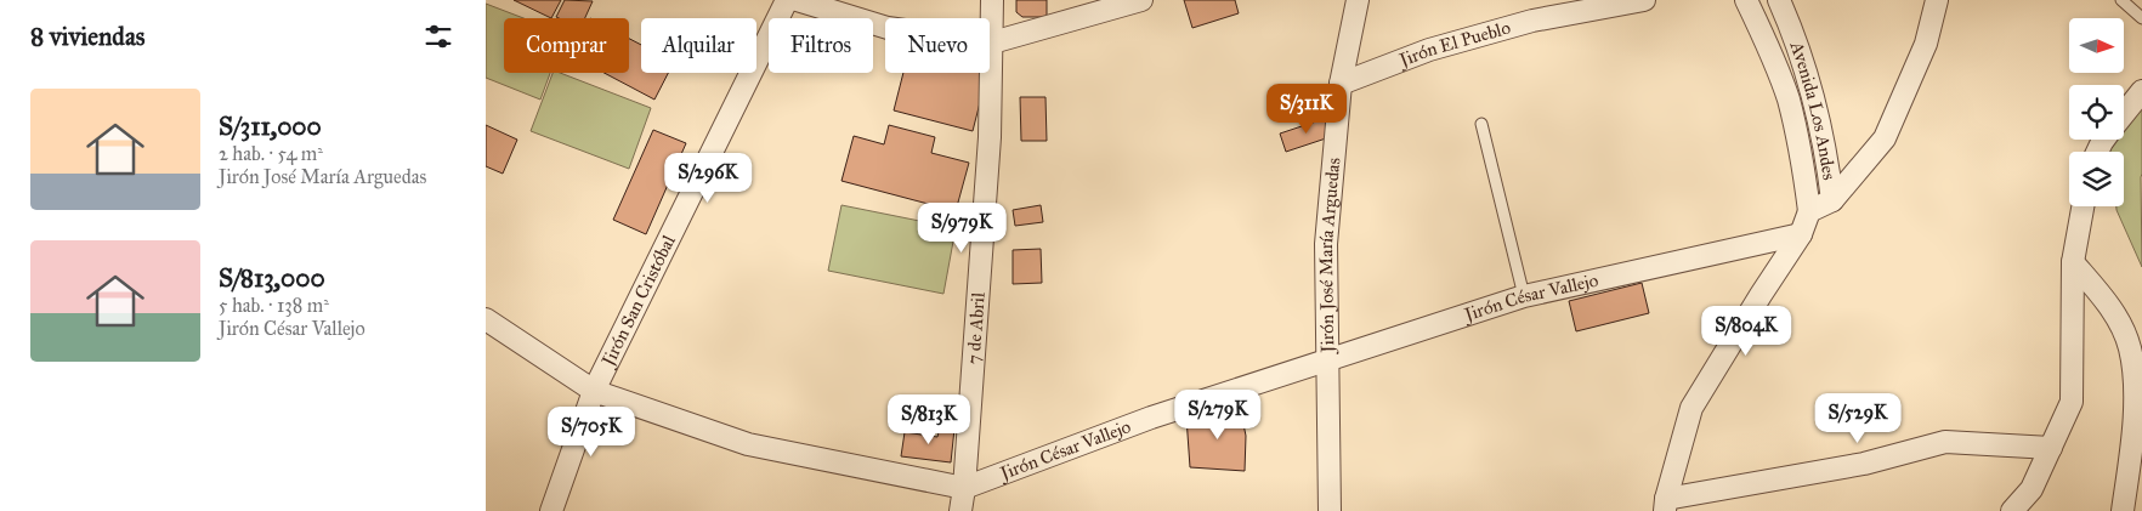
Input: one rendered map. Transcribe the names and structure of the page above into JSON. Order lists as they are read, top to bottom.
{
  "streets": {
    "street": [
      "Jirón El Pueblo",
      "Avenida Los Andes",
      "Jirón José María Arguedas",
      "Jirón César Vallejo",
      "Jirón San Cristóbal",
      "7 de Abril"
    ]
  },
  "crossings": [
    ["Jirón El Pueblo", "Jirón José María Arguedas"],
    ["Avenida Los Andes", "Jirón César Vallejo"],
    ["Jirón José María Arguedas", "Jirón César Vallejo"],
    ["Jirón César Vallejo", "7 de Abril"]
  ],
  "north": "right",
  "page": {
    "heading": "8 viviendas",
    "chip": [
      "Comprar",
      "Alquilar",
      "Filtros",
      "Nuevo"
    ],
    "list": [
      {
        "name": "S/311,000",
        "note": "2 hab. · 54 m² · Jirón José María Arguedas"
      },
      {
        "name": "S/813,000",
        "note": "5 hab. · 138 m² · Jirón César Vallejo"
      }
    ],
    "price": [
      "S/311K",
      "S/296K",
      "S/979K",
      "S/804K",
      "S/279K",
      "S/529K",
      "S/813K",
      "S/705K"
    ]
  }
}
